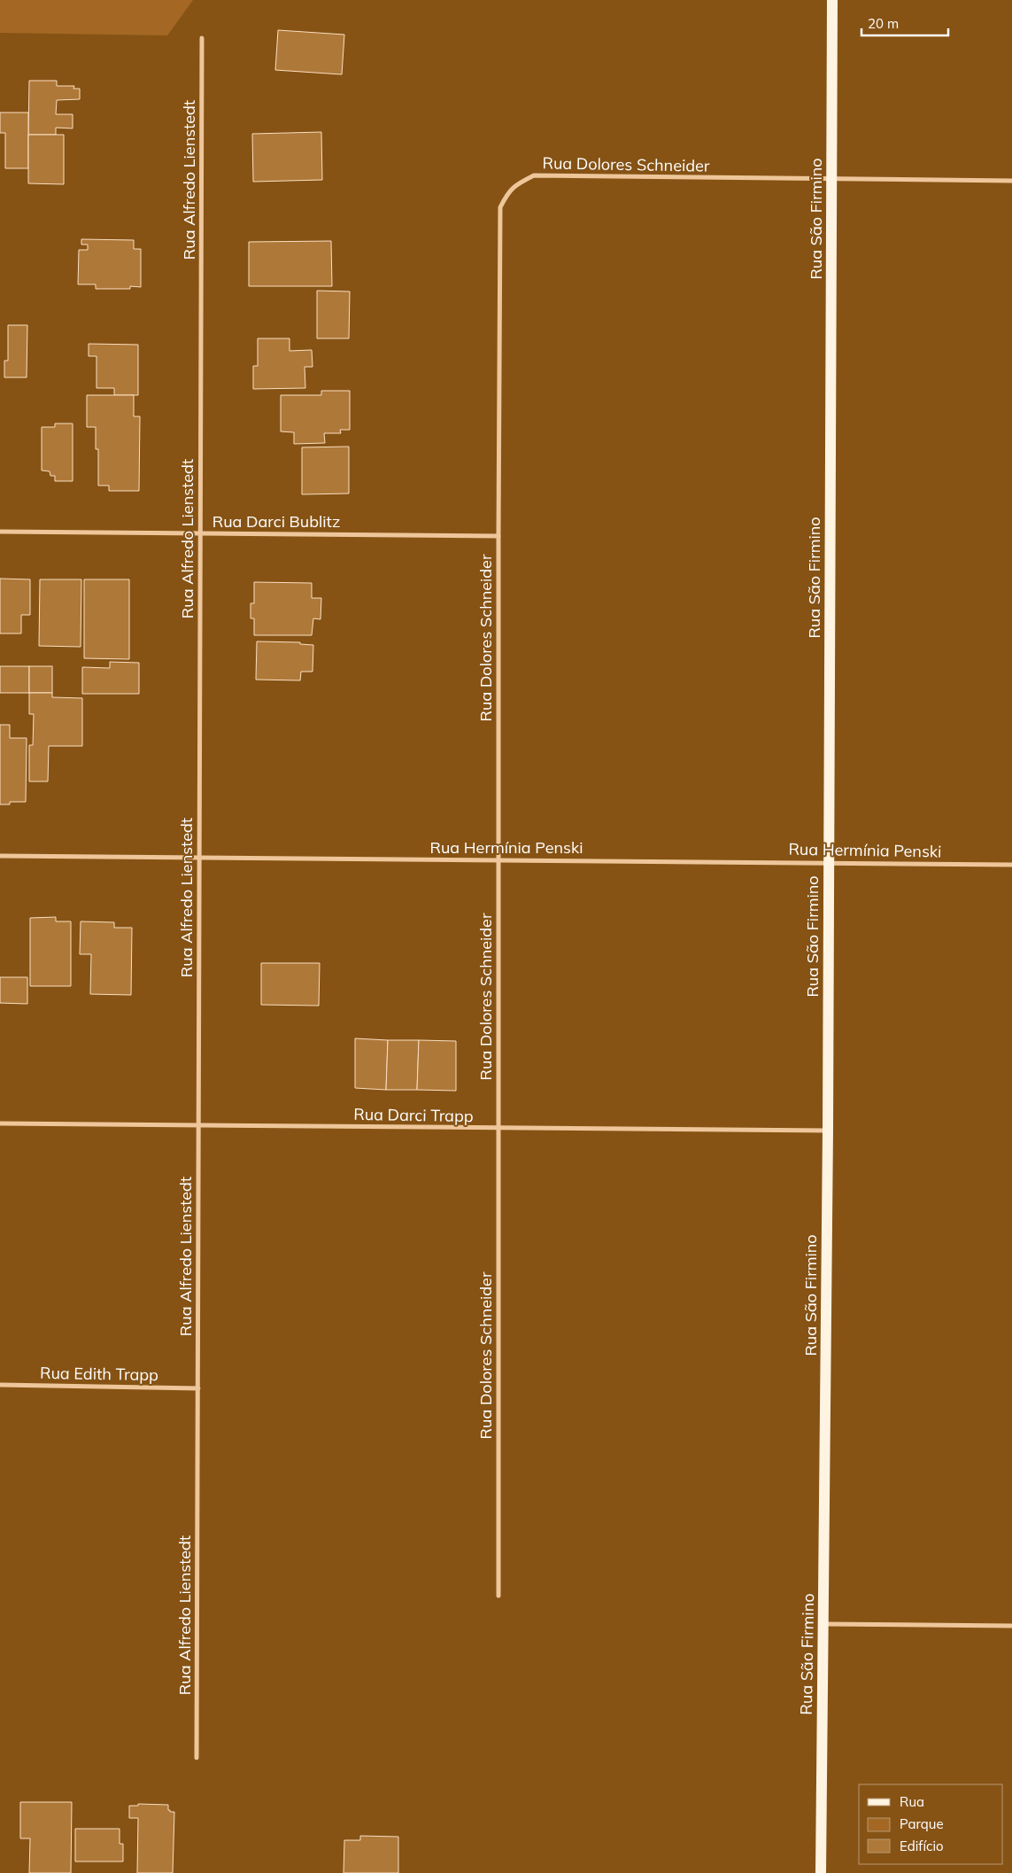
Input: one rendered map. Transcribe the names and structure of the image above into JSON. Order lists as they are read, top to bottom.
{
  "streets": {
    "main road": ["Rua São Firmino"],
    "street": [
      "Rua Dolores Schneider",
      "Rua Alfredo Lienstedt",
      "Rua Darci Bublitz",
      "Rua Hermínia Penski",
      "Rua Darci Trapp",
      "Rua Edith Trapp"
    ]
  },
  "crossings": [
    ["Rua Dolores Schneider", "Rua São Firmino"],
    ["Rua Dolores Schneider", "Rua Darci Bublitz"],
    ["Rua Dolores Schneider", "Rua Hermínia Penski"],
    ["Rua Dolores Schneider", "Rua Darci Trapp"],
    ["Rua Alfredo Lienstedt", "Rua Darci Bublitz"],
    ["Rua Alfredo Lienstedt", "Rua Hermínia Penski"],
    ["Rua Alfredo Lienstedt", "Rua Darci Trapp"],
    ["Rua Alfredo Lienstedt", "Rua Edith Trapp"],
    ["Rua São Firmino", "Rua Hermínia Penski"],
    ["Rua São Firmino", "Rua Darci Trapp"]
  ],
  "legend": ["Rua", "Parque", "Edifício"],
  "scale_bar": "20 m"
}
